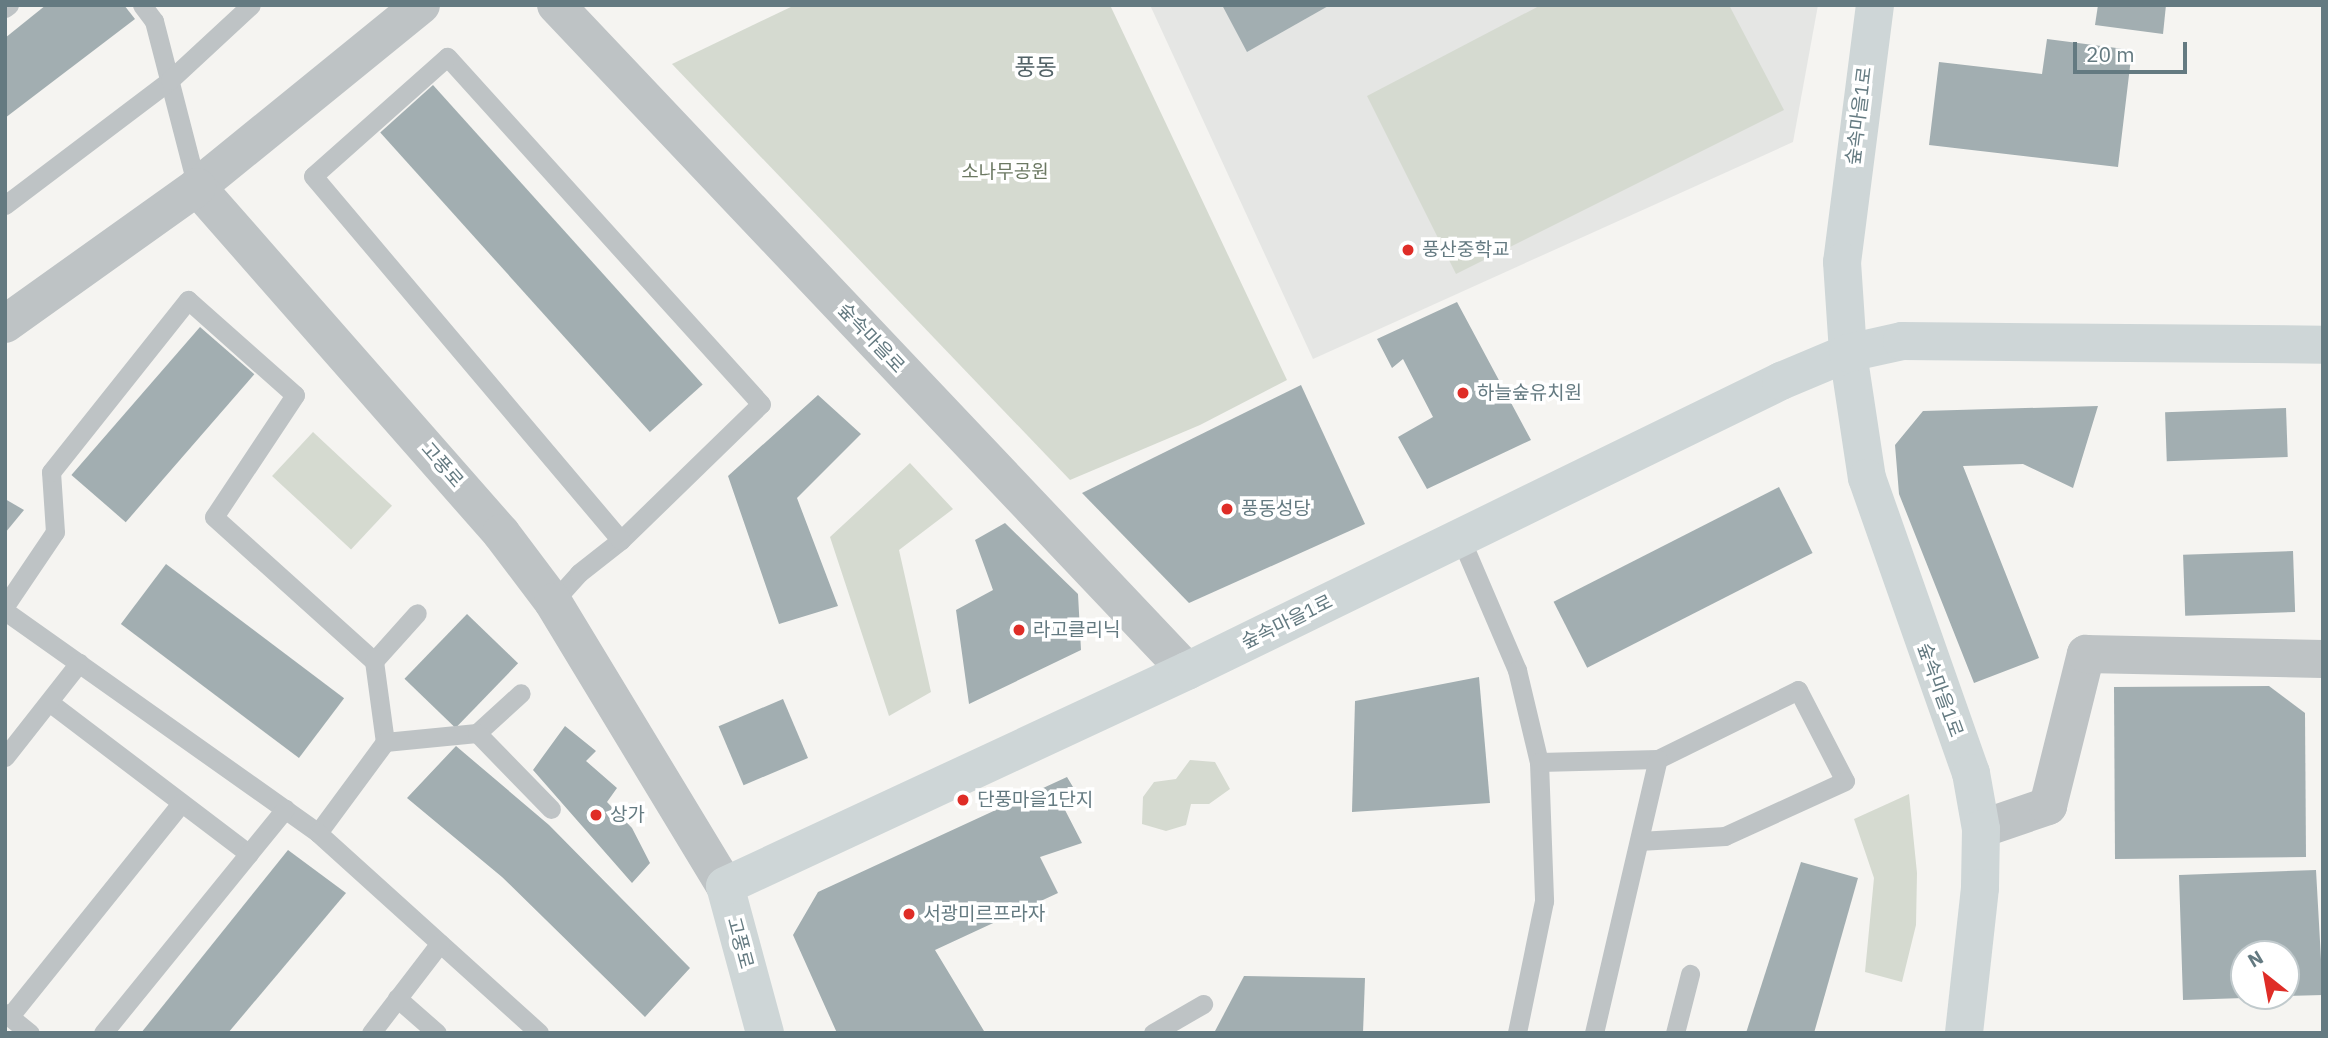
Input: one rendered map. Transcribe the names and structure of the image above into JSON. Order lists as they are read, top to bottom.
{
  "streets": {
    "street": ["숲속마을1로", "숲속마을로", "고풍로"]
  },
  "crossings": [
    ["숲속마을1로", "숲속마을로"],
    ["숲속마을1로", "고풍로"]
  ],
  "districts": ["풍동"],
  "parks": ["소나무공원"],
  "places": [
    "풍산중학교",
    "하늘숲유치원",
    "풍동성당",
    "라고클리닉",
    "단풍마을1단지",
    "상가",
    "서광미르프라자"
  ],
  "scale_bar": "20 m",
  "north": "top left"
}
